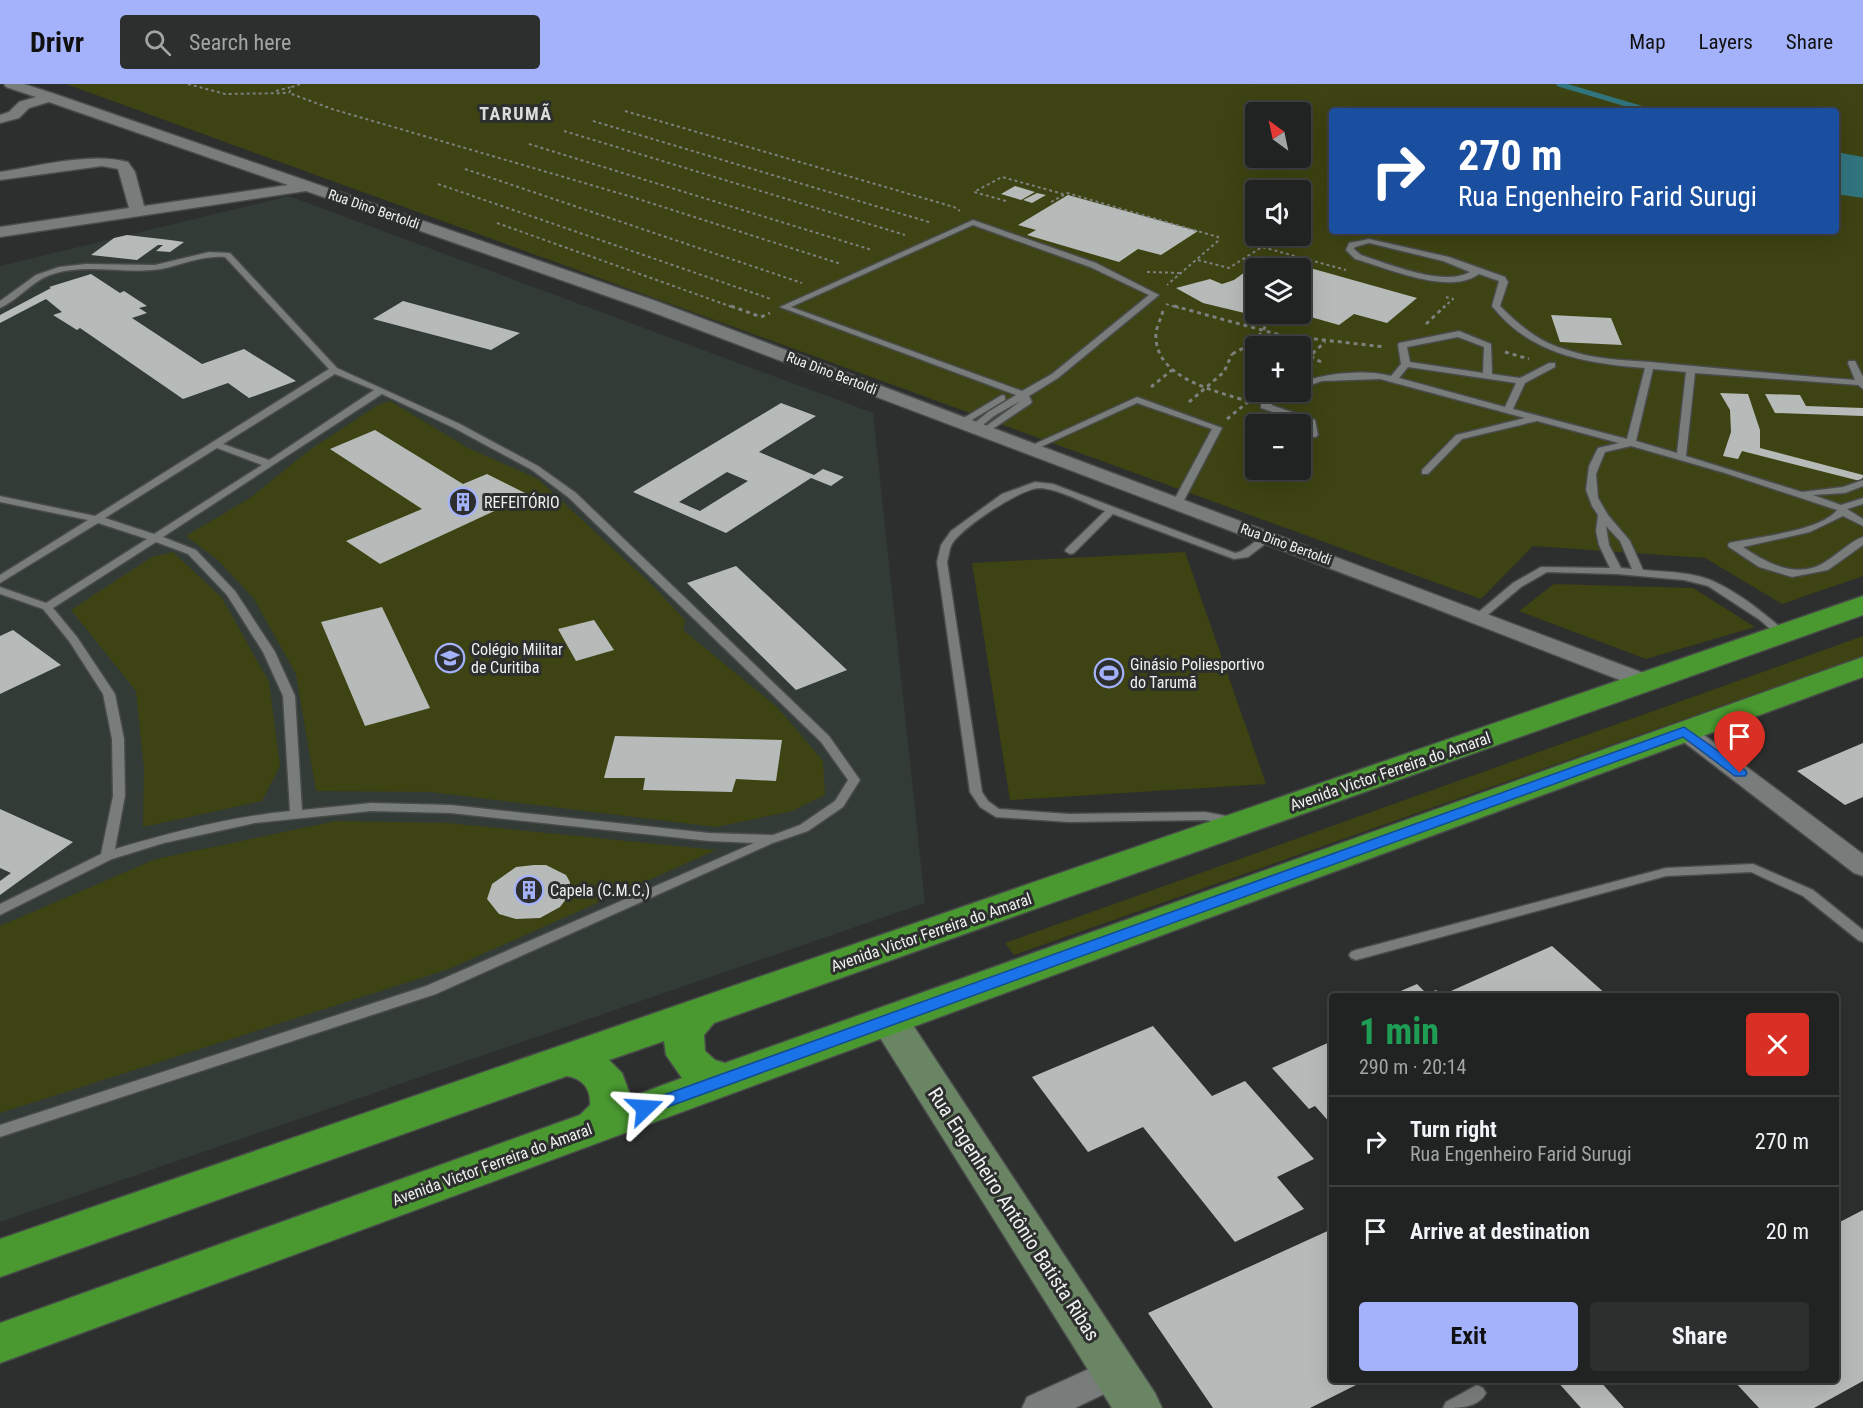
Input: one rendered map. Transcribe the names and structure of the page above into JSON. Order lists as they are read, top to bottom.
{
  "streets": {
    "highway": ["Avenida Victor Ferreira do Amaral"],
    "street": ["Rua Dino Bertoldi", "Rua Engenheiro Antônio Batista Ribas"]
  },
  "crossings": [
    ["Rua Dino Bertoldi", "Avenida Victor Ferreira do Amaral"],
    ["Avenida Victor Ferreira do Amaral", "Rua Engenheiro Antônio Batista Ribas"]
  ],
  "districts": ["TARUMÃ"],
  "places": {
    "building": ["REFEITÓRIO", "Capela (C.M.C.)"],
    "school or university": ["Colégio Militar de Curitiba"],
    "sports": ["Ginásio Poliesportivo do Tarumã"]
  },
  "north": "top left",
  "page": {
    "header": "Drivr",
    "search": "Search here",
    "nav": ["Map", "Layers", "Share"],
    "map_buttons": ["+", "−"],
    "turn": ["270 m", "Rua Engenheiro Farid Surugi"],
    "heading": ["1 min", "290 m · 20:14"],
    "list": [
      {
        "name": "Turn right",
        "note": "Rua Engenheiro Farid Surugi",
        "value": "270 m"
      },
      {
        "name": "Arrive at destination",
        "value": "20 m"
      }
    ],
    "buttons": ["Exit", "Share"]
  }
}
